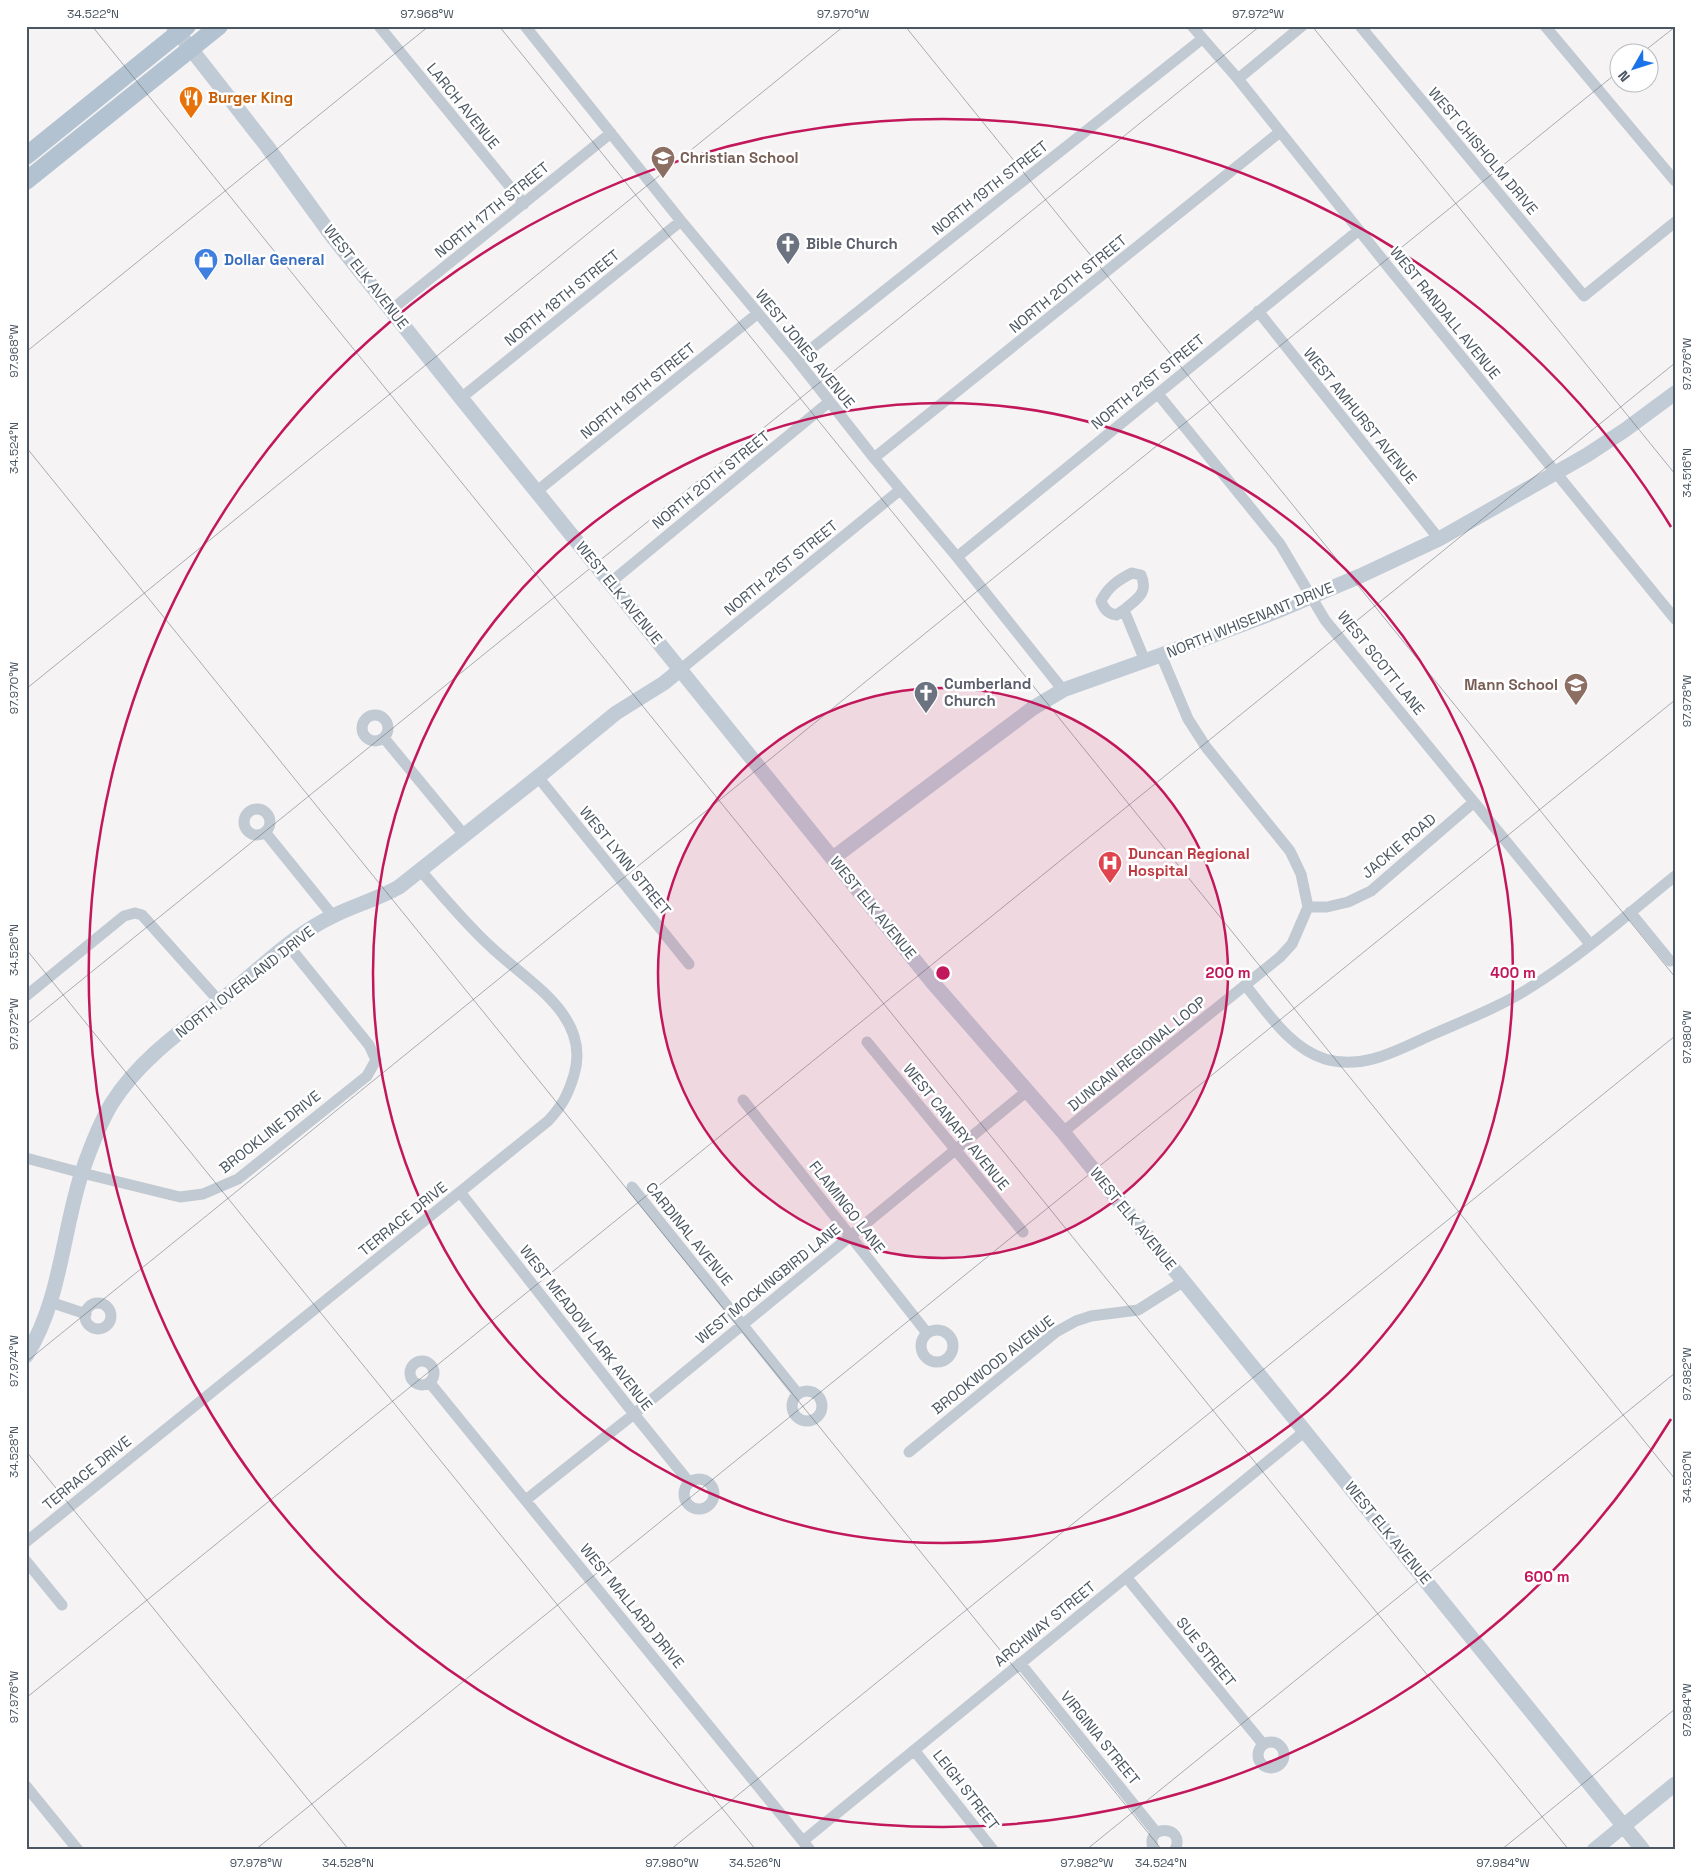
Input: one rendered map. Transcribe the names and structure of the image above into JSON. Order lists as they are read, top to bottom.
{
  "streets": {
    "main road": ["WEST ELK AVENUE", "NORTH WHISENANT DRIVE", "NORTH OVERLAND DRIVE"],
    "street": [
      "LARCH AVENUE",
      "WEST CHISHOLM DRIVE",
      "NORTH 19TH STREET",
      "NORTH 17TH STREET",
      "NORTH 20TH STREET",
      "NORTH 18TH STREET",
      "WEST RANDALL AVENUE",
      "WEST JONES AVENUE",
      "NORTH 21ST STREET",
      "WEST AMHURST AVENUE",
      "WEST SCOTT LANE",
      "JACKIE ROAD",
      "WEST LYNN STREET",
      "DUNCAN REGIONAL LOOP",
      "WEST CANARY AVENUE",
      "BROOKLINE DRIVE",
      "FLAMINGO LANE",
      "TERRACE DRIVE",
      "CARDINAL AVENUE",
      "WEST MOCKINGBIRD LANE",
      "WEST MEADOW LARK AVENUE",
      "BROOKWOOD AVENUE",
      "WEST MALLARD DRIVE",
      "ARCHWAY STREET",
      "SUE STREET",
      "VIRGINIA STREET",
      "LEIGH STREET"
    ]
  },
  "crossings": [
    ["LARCH AVENUE", "NORTH 17TH STREET"],
    ["NORTH 19TH STREET", "WEST ELK AVENUE"],
    ["NORTH 19TH STREET", "WEST RANDALL AVENUE"],
    ["NORTH 19TH STREET", "WEST JONES AVENUE"],
    ["NORTH 17TH STREET", "WEST ELK AVENUE"],
    ["NORTH 17TH STREET", "WEST JONES AVENUE"],
    ["WEST ELK AVENUE", "NORTH 20TH STREET"],
    ["WEST ELK AVENUE", "NORTH 18TH STREET"],
    ["WEST ELK AVENUE", "NORTH 21ST STREET"],
    ["WEST ELK AVENUE", "NORTH WHISENANT DRIVE"],
    ["WEST ELK AVENUE", "NORTH OVERLAND DRIVE"],
    ["WEST ELK AVENUE", "DUNCAN REGIONAL LOOP"],
    ["WEST ELK AVENUE", "WEST MOCKINGBIRD LANE"],
    ["WEST ELK AVENUE", "BROOKWOOD AVENUE"],
    ["WEST ELK AVENUE", "ARCHWAY STREET"],
    ["NORTH 20TH STREET", "WEST RANDALL AVENUE"],
    ["NORTH 20TH STREET", "WEST JONES AVENUE"],
    ["NORTH 18TH STREET", "WEST JONES AVENUE"],
    ["WEST RANDALL AVENUE", "NORTH 21ST STREET"],
    ["WEST RANDALL AVENUE", "NORTH WHISENANT DRIVE"],
    ["WEST JONES AVENUE", "NORTH 21ST STREET"],
    ["WEST JONES AVENUE", "NORTH WHISENANT DRIVE"],
    ["NORTH 21ST STREET", "WEST AMHURST AVENUE"],
    ["NORTH 21ST STREET", "WEST SCOTT LANE"],
    ["NORTH 21ST STREET", "NORTH OVERLAND DRIVE"],
    ["WEST AMHURST AVENUE", "NORTH WHISENANT DRIVE"],
    ["NORTH WHISENANT DRIVE", "WEST SCOTT LANE"],
    ["WEST SCOTT LANE", "JACKIE ROAD"],
    ["JACKIE ROAD", "DUNCAN REGIONAL LOOP"],
    ["WEST LYNN STREET", "NORTH OVERLAND DRIVE"],
    ["NORTH OVERLAND DRIVE", "BROOKLINE DRIVE"],
    ["NORTH OVERLAND DRIVE", "TERRACE DRIVE"],
    ["WEST CANARY AVENUE", "WEST MOCKINGBIRD LANE"],
    ["FLAMINGO LANE", "WEST MOCKINGBIRD LANE"],
    ["TERRACE DRIVE", "WEST MEADOW LARK AVENUE"],
    ["CARDINAL AVENUE", "WEST MOCKINGBIRD LANE"],
    ["WEST MOCKINGBIRD LANE", "WEST MEADOW LARK AVENUE"],
    ["WEST MOCKINGBIRD LANE", "WEST MALLARD DRIVE"],
    ["WEST MALLARD DRIVE", "ARCHWAY STREET"],
    ["ARCHWAY STREET", "SUE STREET"],
    ["ARCHWAY STREET", "VIRGINIA STREET"],
    ["ARCHWAY STREET", "LEIGH STREET"]
  ],
  "places": {
    "restaurant": ["Burger King"],
    "school or university": ["Christian School", "Mann School"],
    "church": ["Bible Church", "Cumberland Church"],
    "shop": ["Dollar General"],
    "hospital": ["Duncan Regional Hospital"]
  },
  "north": "bottom left",
  "coordinates": [
    "34.522°N",
    "97.968°W",
    "97.970°W",
    "97.972°W",
    "97.976°W",
    "34.524°N",
    "34.516°N",
    "97.978°W",
    "34.526°N",
    "97.980°W",
    "97.974°W",
    "97.982°W",
    "34.528°N",
    "34.520°N",
    "97.984°W"
  ],
  "rings": ["200 m", "400 m", "600 m"]
}
